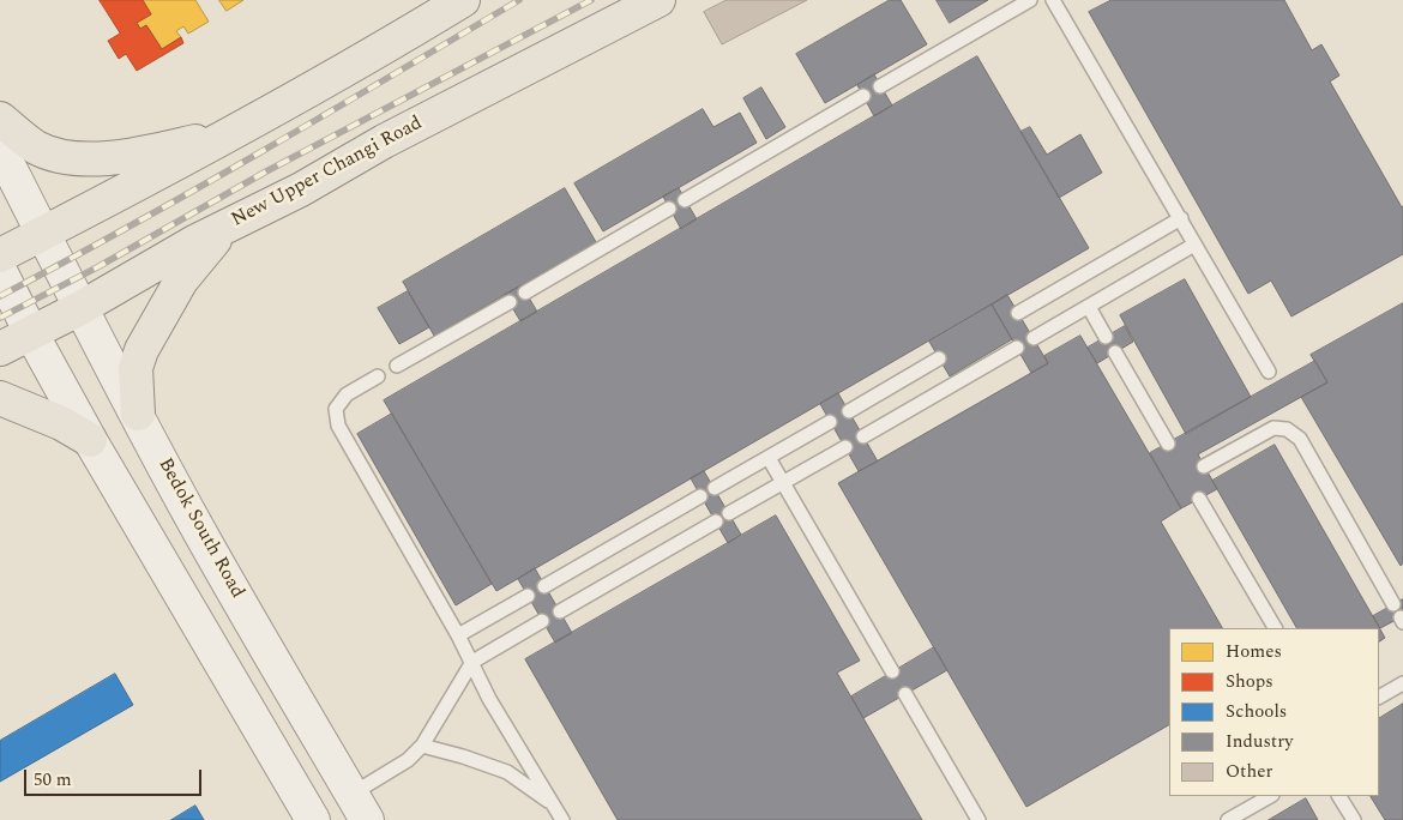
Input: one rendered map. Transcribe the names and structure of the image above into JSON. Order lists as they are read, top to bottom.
{
  "streets": {
    "main road": ["New Upper Changi Road", "Bedok South Road"]
  },
  "crossings": [
    ["New Upper Changi Road", "Bedok South Road"]
  ],
  "legend": [
    "Homes",
    "Shops",
    "Schools",
    "Industry",
    "Other"
  ],
  "scale_bar": "50 m"
}
